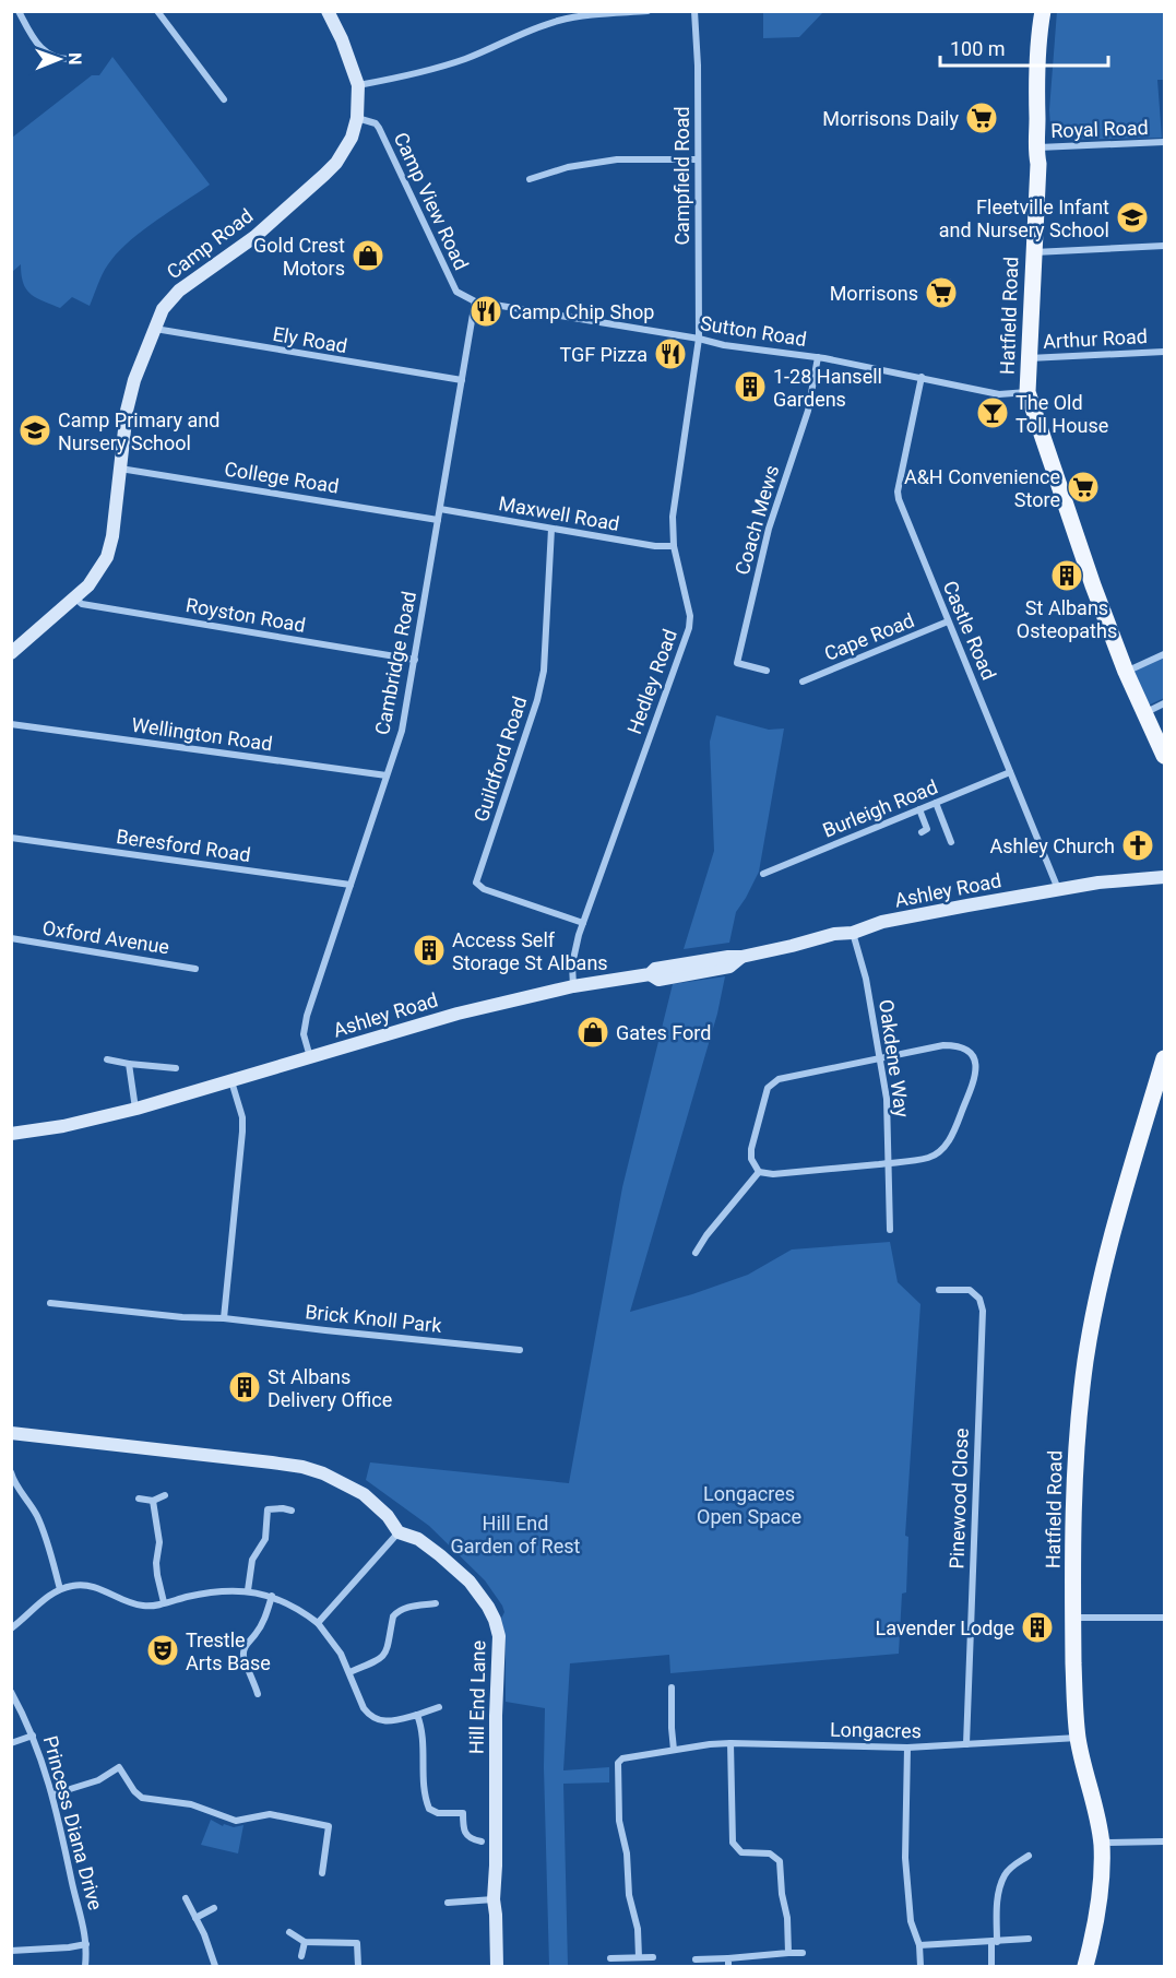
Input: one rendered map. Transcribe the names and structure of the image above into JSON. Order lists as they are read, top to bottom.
{
  "streets": {
    "main road": ["Hatfield Road"],
    "street": [
      "Royal Road",
      "Campfield Road",
      "Camp View Road",
      "Camp Road",
      "Sutton Road",
      "Arthur Road",
      "Ely Road",
      "College Road",
      "Maxwell Road",
      "Coach Mews",
      "Royston Road",
      "Castle Road",
      "Cape Road",
      "Cambridge Road",
      "Hedley Road",
      "Wellington Road",
      "Guildford Road",
      "Burleigh Road",
      "Beresford Road",
      "Ashley Road",
      "Oxford Avenue",
      "Oakdene Way",
      "Brick Knoll Park",
      "Pinewood Close",
      "Hill End Lane",
      "Longacres",
      "Princess Diana Drive"
    ]
  },
  "crossings": [
    ["Royal Road", "Hatfield Road"],
    ["Campfield Road", "Sutton Road"],
    ["Campfield Road", "Hedley Road"],
    ["Camp View Road", "Camp Road"],
    ["Camp View Road", "Sutton Road"],
    ["Camp View Road", "Cambridge Road"],
    ["Camp Road", "Ely Road"],
    ["Camp Road", "College Road"],
    ["Camp Road", "Royston Road"],
    ["Hatfield Road", "Sutton Road"],
    ["Hatfield Road", "Arthur Road"],
    ["Hatfield Road", "Longacres"],
    ["Sutton Road", "Coach Mews"],
    ["Sutton Road", "Castle Road"],
    ["Sutton Road", "Cambridge Road"],
    ["Sutton Road", "Hedley Road"],
    ["Ely Road", "Cambridge Road"],
    ["College Road", "Cambridge Road"],
    ["Maxwell Road", "Cambridge Road"],
    ["Maxwell Road", "Hedley Road"],
    ["Maxwell Road", "Guildford Road"],
    ["Royston Road", "Cambridge Road"],
    ["Castle Road", "Cape Road"],
    ["Castle Road", "Burleigh Road"],
    ["Castle Road", "Ashley Road"],
    ["Cambridge Road", "Wellington Road"],
    ["Cambridge Road", "Beresford Road"],
    ["Cambridge Road", "Ashley Road"],
    ["Hedley Road", "Guildford Road"],
    ["Hedley Road", "Ashley Road"],
    ["Ashley Road", "Oakdene Way"],
    ["Pinewood Close", "Longacres"]
  ],
  "parks": ["Longacres Open Space", "Hill End Garden of Rest"],
  "places": {
    "supermarket": ["Morrisons Daily", "Morrisons", "A&H Convenience Store"],
    "school or university": ["Fleetville Infant and Nursery School", "Camp Primary and Nursery School"],
    "shop": ["Gold Crest Motors", "Gates Ford"],
    "restaurant": ["Camp Chip Shop", "TGF Pizza"],
    "building": [
      "1-28 Hansell Gardens",
      "St Albans Osteopaths",
      "Access Self Storage St Albans",
      "St Albans Delivery Office",
      "Lavender Lodge"
    ],
    "bar": ["The Old Toll House"],
    "church": ["Ashley Church"],
    "theatre": ["Trestle Arts Base"]
  },
  "scale_bar": "100 m",
  "north": "right"
}
